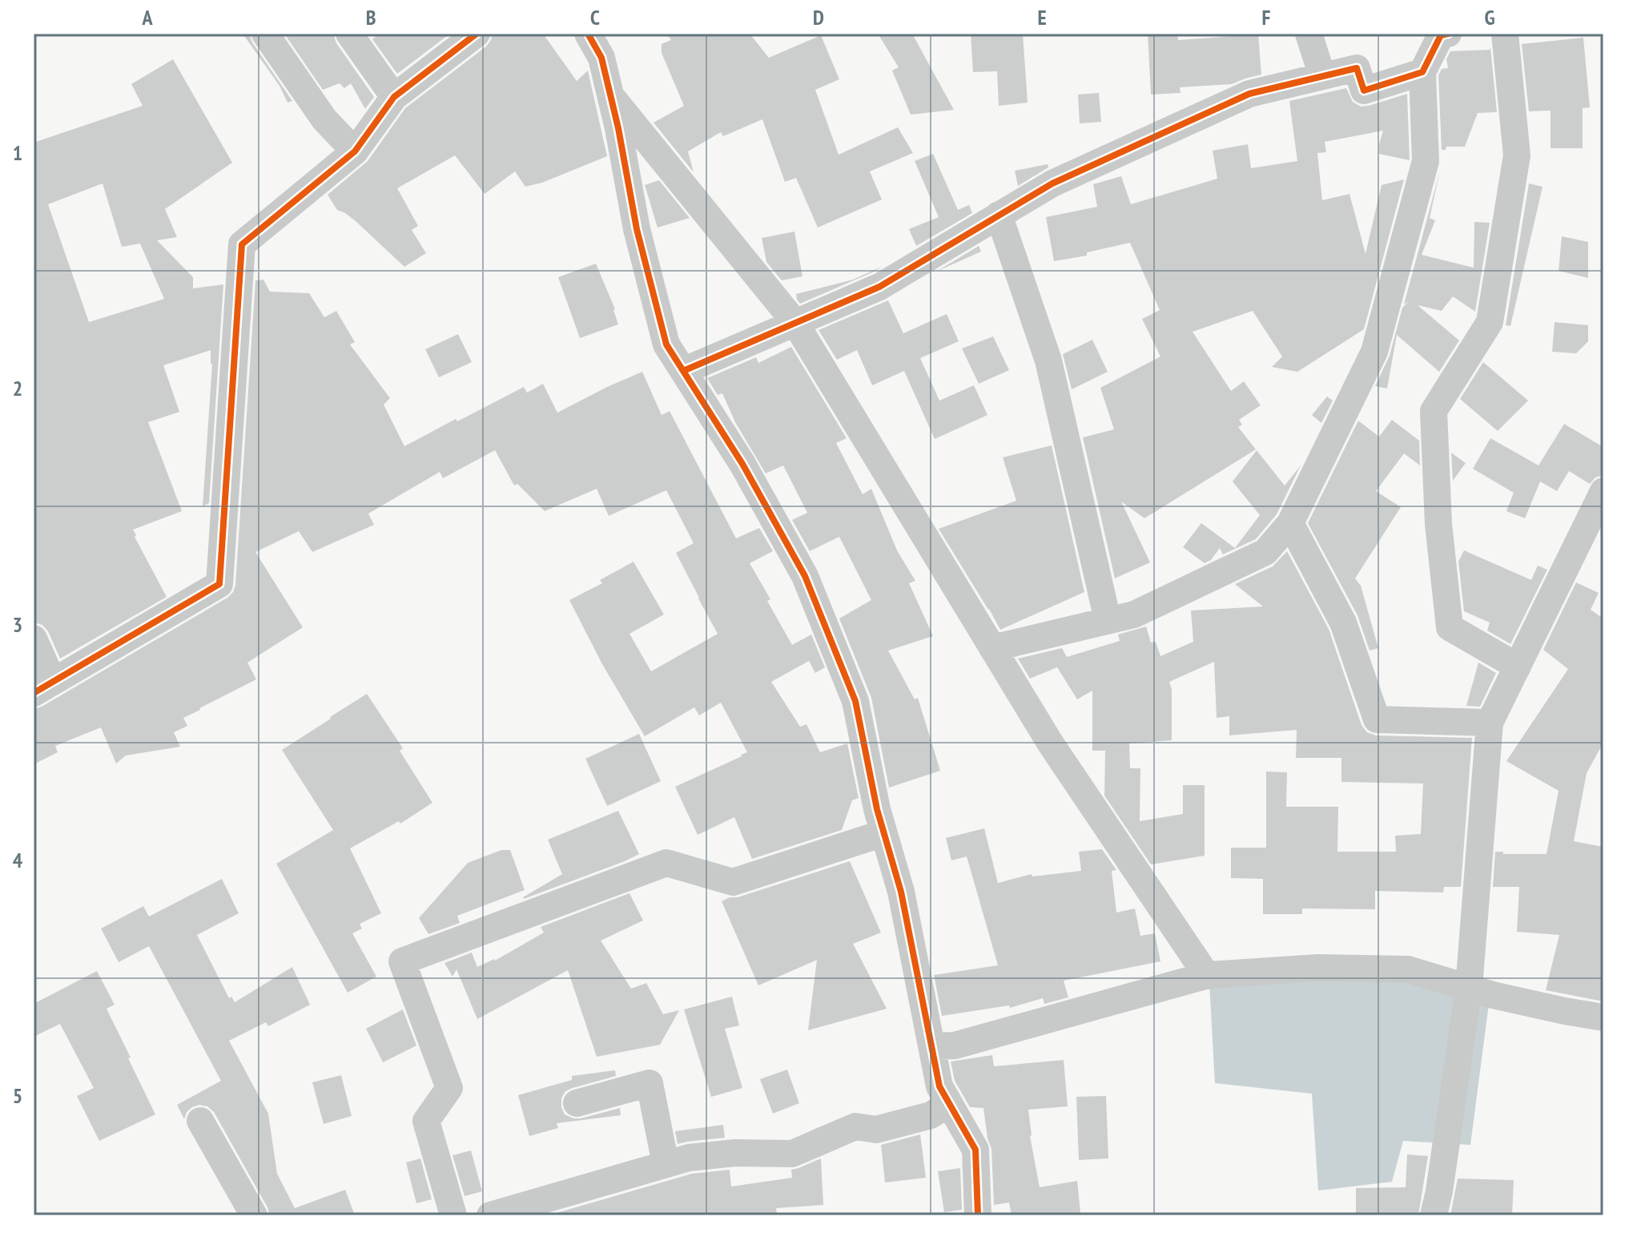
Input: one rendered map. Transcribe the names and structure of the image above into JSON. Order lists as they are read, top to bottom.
{
  "grid": {
    "columns": [
      "A",
      "B",
      "C",
      "D",
      "E",
      "F",
      "G"
    ],
    "rows": [
      "1",
      "2",
      "3",
      "4",
      "5"
    ]
  }
}
